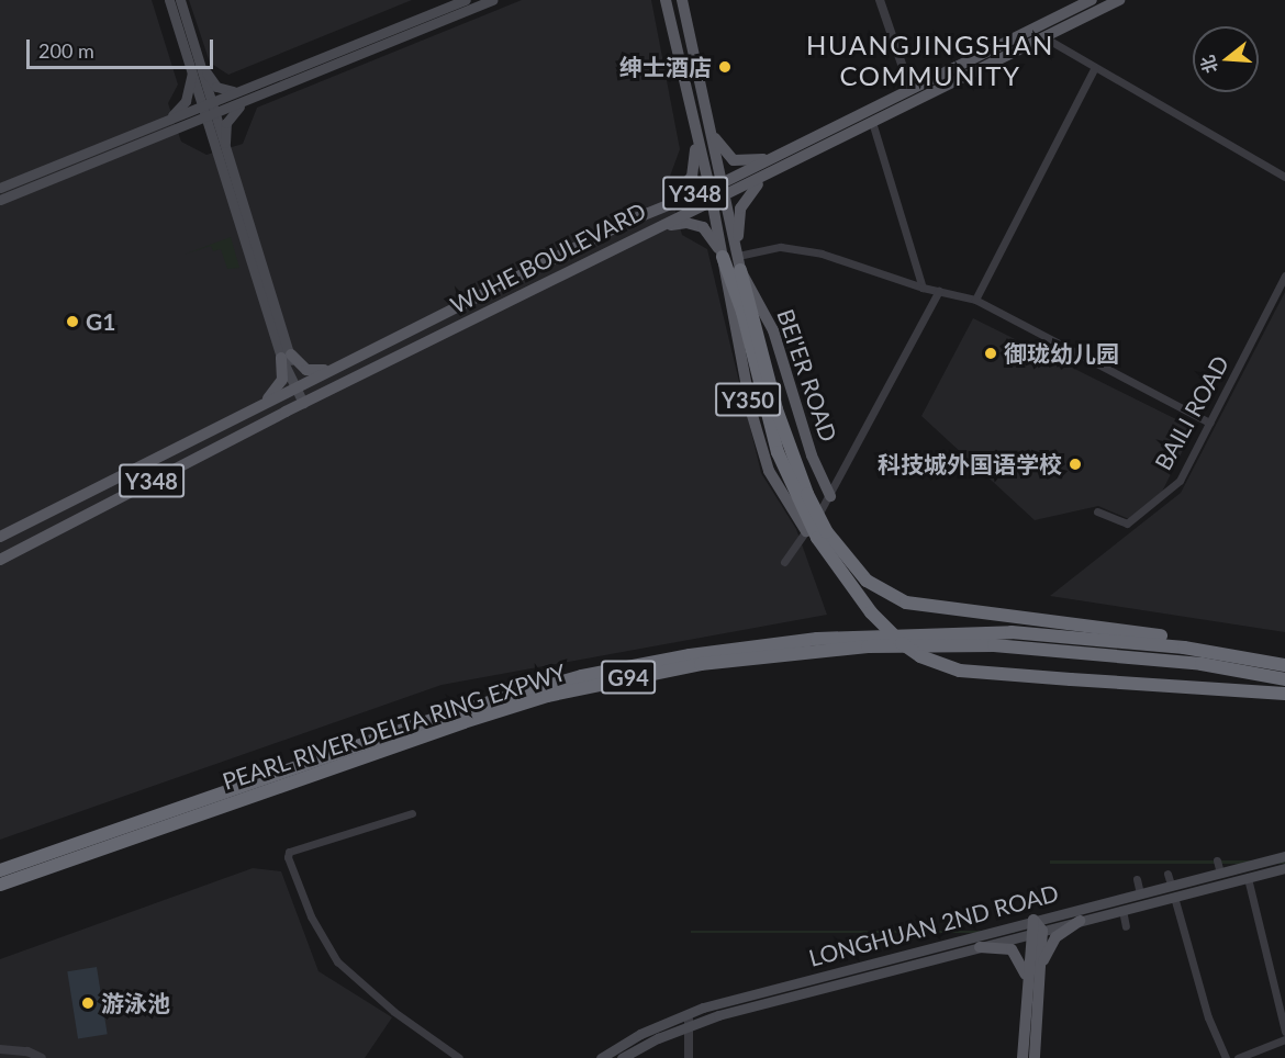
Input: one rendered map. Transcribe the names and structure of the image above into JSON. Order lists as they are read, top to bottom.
{
  "streets": {
    "highway": ["G94", "PEARL RIVER DELTA RING EXPWY"],
    "main road": [
      "Y348",
      "WUHE BOULEVARD",
      "BEI'ER ROAD",
      "Y350",
      "LONGHUAN 2ND ROAD"
    ],
    "street": ["BAILI ROAD"]
  },
  "crossings": [
    ["WUHE BOULEVARD", "BEI'ER ROAD"],
    ["WUHE BOULEVARD", "Y350"]
  ],
  "districts": ["HUANGJINGSHAN COMMUNITY"],
  "places": [
    "绅士酒店",
    "G1",
    "御珑幼儿园",
    "科技城外国语学校",
    "游泳池"
  ],
  "scale_bar": "200 m",
  "north": "left"
}
